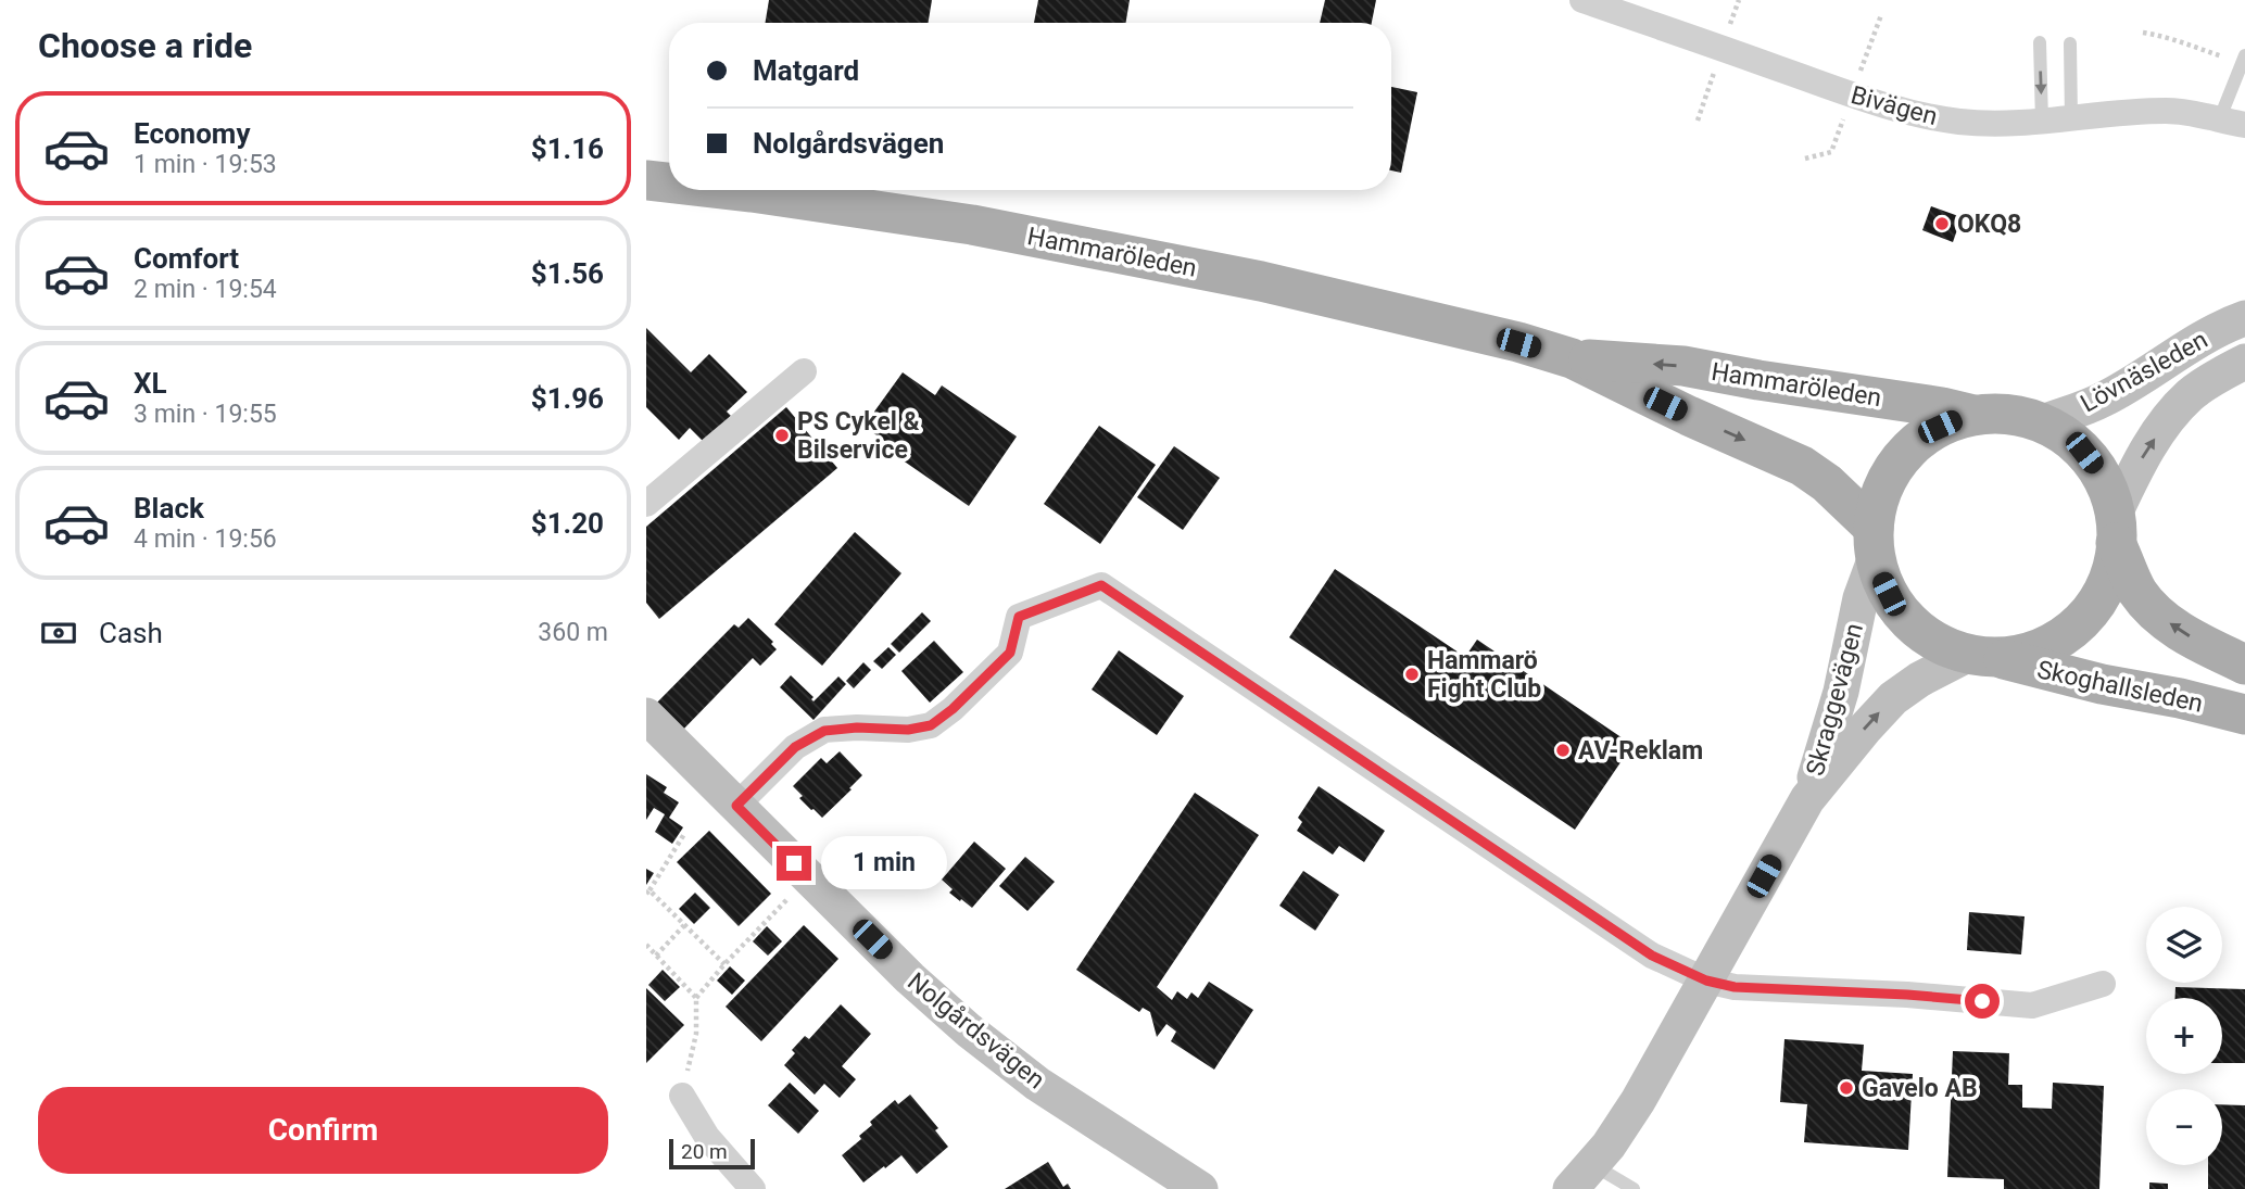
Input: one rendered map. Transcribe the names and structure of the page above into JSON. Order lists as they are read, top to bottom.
{
  "streets": {
    "main road": ["Hammaröleden", "Skoghallsleden"],
    "street": [
      "Bivägen",
      "Lövnäsleden",
      "Skraggevägen",
      "Nolgårdsvägen"
    ]
  },
  "crossings": [
    ["Hammaröleden", "Lövnäsleden"],
    ["Hammaröleden", "Skoghallsleden"],
    ["Hammaröleden", "Skraggevägen"],
    ["Lövnäsleden", "Skoghallsleden"],
    ["Lövnäsleden", "Skraggevägen"],
    ["Skoghallsleden", "Skraggevägen"]
  ],
  "places": [
    "OKQ8",
    "PS Cykel & Bilservice",
    "Hammarö Fight Club",
    "AV-Reklam",
    "Gavelo AB"
  ],
  "scale_bar": "20 m",
  "page": {
    "heading": "Choose a ride",
    "banner": ["Matgard", "Nolgårdsvägen"],
    "list": [
      {
        "name": "Economy",
        "note": "1 min · 19:53",
        "value": "$1.16"
      },
      {
        "name": "Comfort",
        "note": "2 min · 19:54",
        "value": "$1.56"
      },
      {
        "name": "XL",
        "note": "3 min · 19:55",
        "value": "$1.96"
      },
      {
        "name": "Black",
        "note": "4 min · 19:56",
        "value": "$1.20"
      }
    ],
    "pay": ["Cash", "360 m"],
    "bubble": "1 min",
    "map_buttons": ["+", "−"],
    "buttons": "Confirm",
    "scale": "20 m"
  }
}
